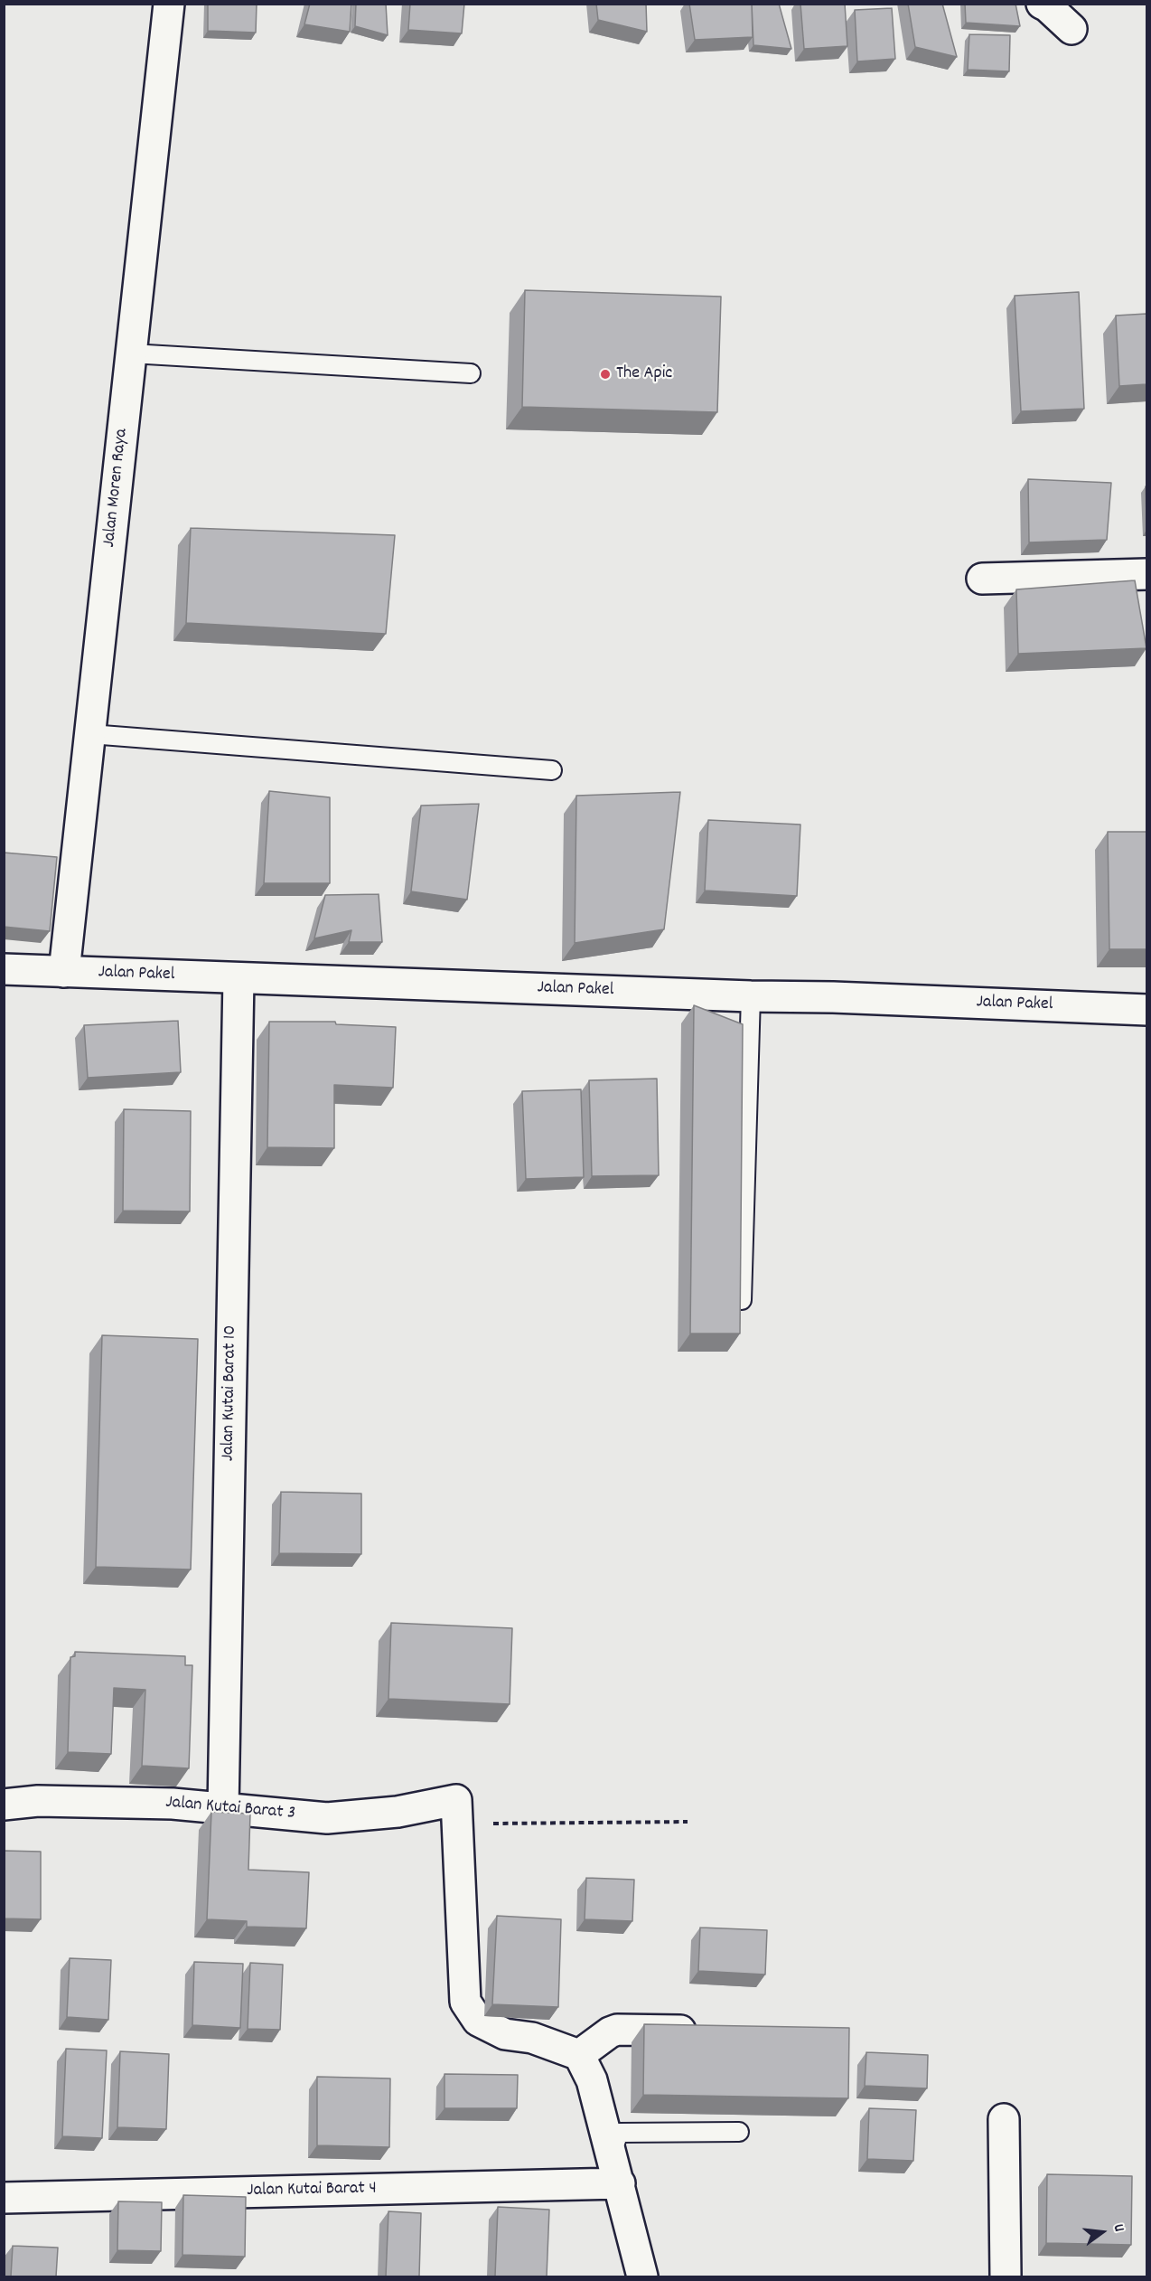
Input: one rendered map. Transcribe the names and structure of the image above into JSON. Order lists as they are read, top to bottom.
{
  "streets": {
    "street": [
      "Jalan Moren Raya",
      "Jalan Pakel",
      "Jalan Kutai Barat 10",
      "Jalan Kutai Barat 3",
      "Jalan Kutai Barat 4"
    ]
  },
  "crossings": [
    ["Jalan Moren Raya", "Jalan Pakel"],
    ["Jalan Pakel", "Jalan Kutai Barat 10"],
    ["Jalan Kutai Barat 10", "Jalan Kutai Barat 3"]
  ],
  "places": ["The Apic"],
  "north": "right"
}
